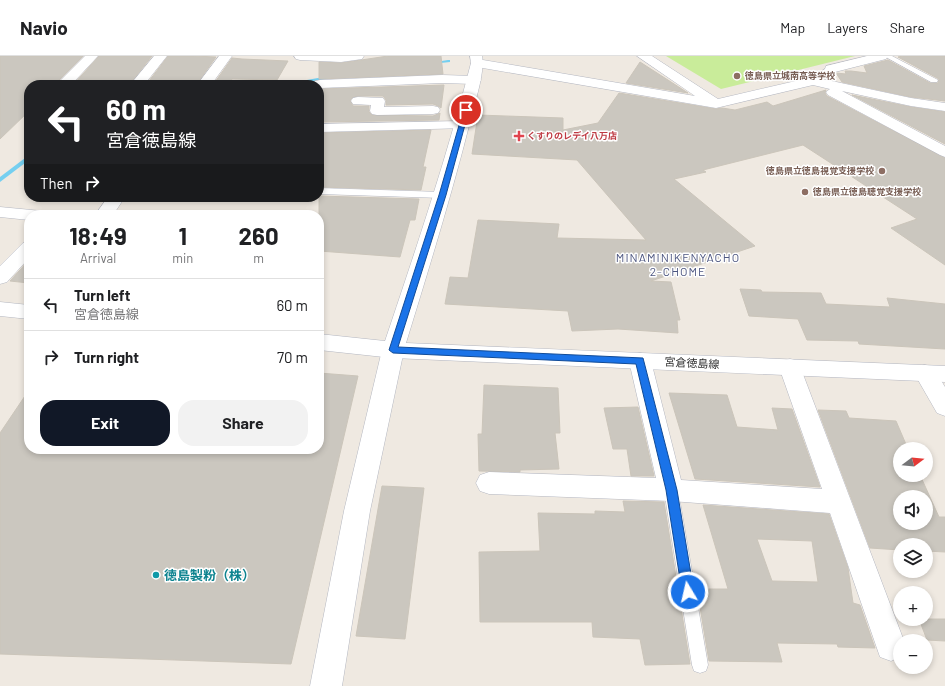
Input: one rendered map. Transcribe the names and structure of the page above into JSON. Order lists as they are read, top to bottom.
{
  "streets": {
    "street": ["宮倉徳島線"]
  },
  "districts": ["MINAMINIKENYACHO 2-CHOME"],
  "places": {
    "other": [
      "徳島県立城南高等学校",
      "徳島県立徳島視覚支援学校",
      "徳島県立徳島聴覚支援学校",
      "徳島製粉（株）"
    ],
    "health": ["くすりのレデイ八万店"]
  },
  "north": "right",
  "page": {
    "header": "Navio",
    "nav": ["Map", "Layers", "Share"],
    "turn": ["60 m", "宮倉徳島線"],
    "then": "Then",
    "eta": [
      "18:49",
      "Arrival",
      "1",
      "min",
      "260",
      "m"
    ],
    "list": [
      {
        "name": "Turn left",
        "note": "宮倉徳島線",
        "value": "60 m"
      },
      {
        "name": "Turn right",
        "value": "70 m"
      }
    ],
    "buttons": ["Exit", "Share"],
    "map_buttons": ["+", "−"]
  }
}
